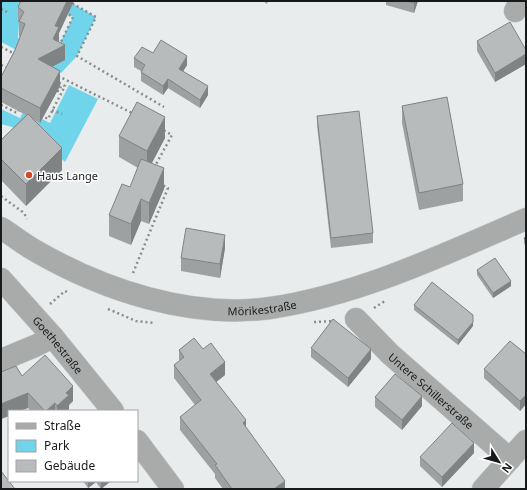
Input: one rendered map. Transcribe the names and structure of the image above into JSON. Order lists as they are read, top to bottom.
{
  "streets": {
    "street": ["Mörikestraße", "Goethestraße", "Untere Schillerstraße"]
  },
  "places": ["Haus Lange"],
  "legend": ["Straße", "Park", "Gebäude"],
  "north": "bottom right"
}
